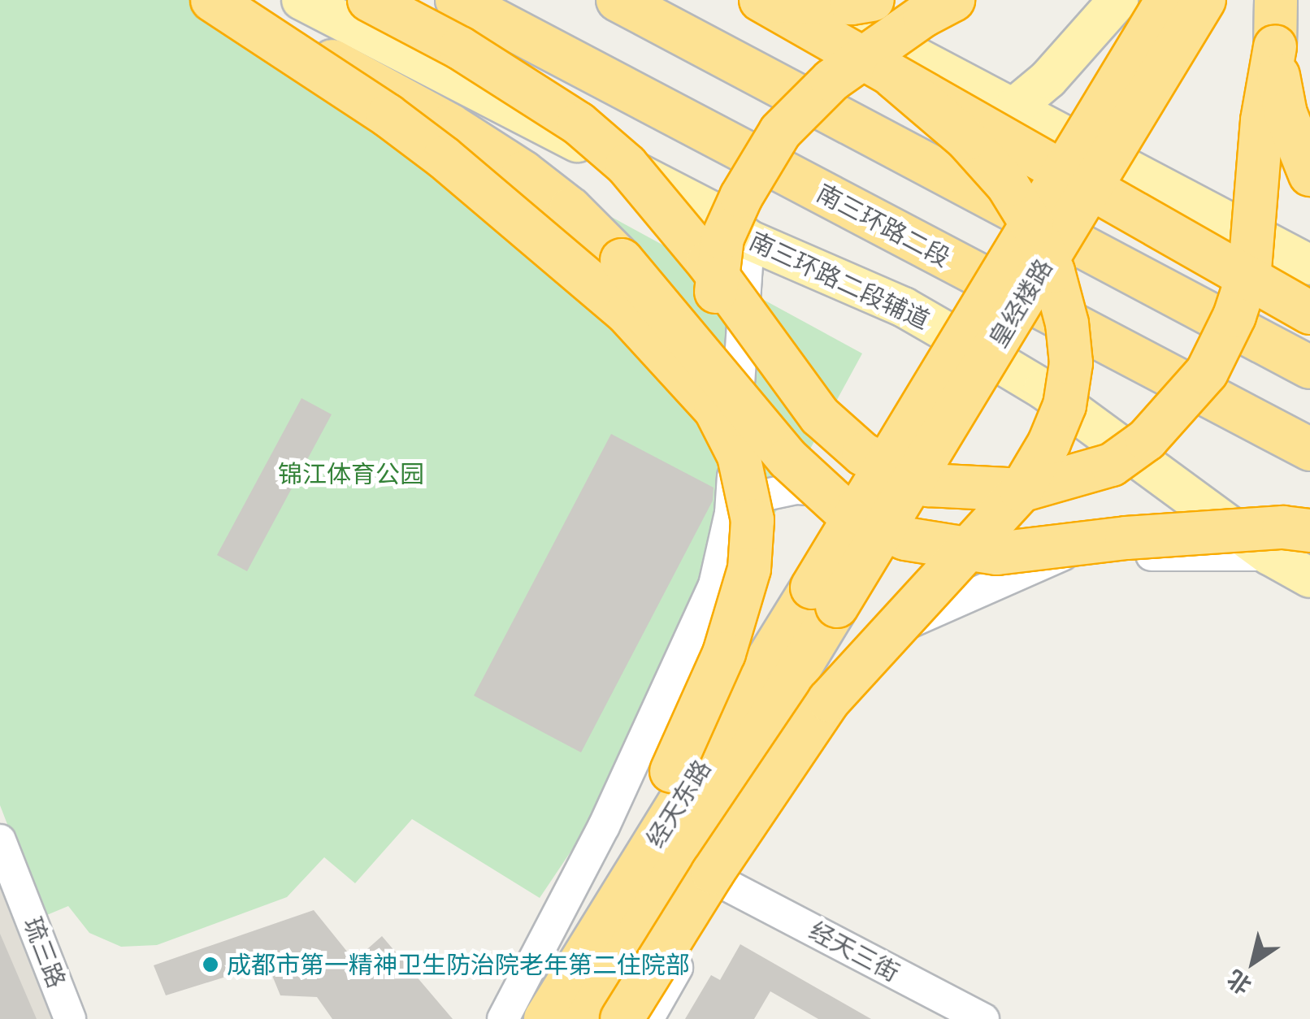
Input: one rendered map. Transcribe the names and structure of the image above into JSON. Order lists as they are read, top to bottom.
{
  "streets": {
    "highway": ["南三环路二段", "皇经楼路", "经天东路"],
    "main road": ["南三环路二段辅道"],
    "street": ["经天三街", "琉三路"]
  },
  "crossings": [
    ["皇经楼路", "经天东路"]
  ],
  "parks": ["锦江体育公园"],
  "places": ["成都市第一精神卫生防治院老年第二住院部"],
  "north": "bottom left"
}
